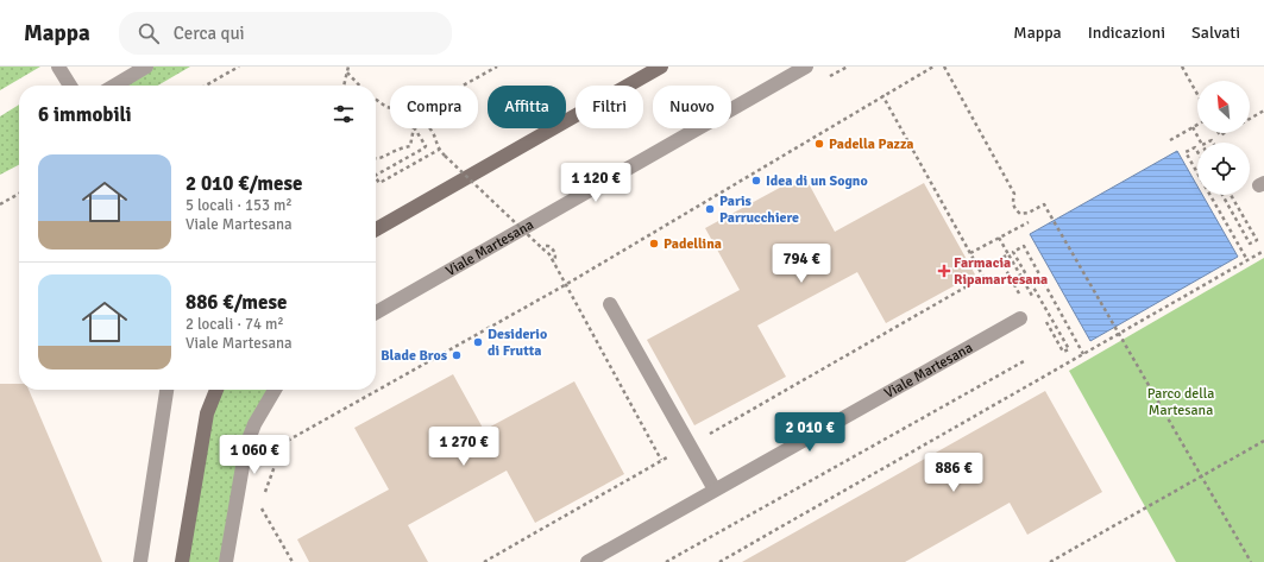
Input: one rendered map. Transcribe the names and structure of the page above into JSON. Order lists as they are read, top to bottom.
{
  "streets": {
    "street": ["Viale Martesana"]
  },
  "parks": ["Parco della Martesana"],
  "places": {
    "other": [
      "Padella Pazza",
      "Idea di un Sogno",
      "Paris Parrucchiere",
      "Padellina",
      "Desiderio di Frutta",
      "Blade Bros"
    ],
    "health": ["Farmacia Ripamartesana"]
  },
  "north": "top left",
  "page": {
    "header": "Mappa",
    "search": "Cerca qui",
    "nav": ["Mappa", "Indicazioni", "Salvati"],
    "chip": [
      "Compra",
      "Affitta",
      "Filtri",
      "Nuovo"
    ],
    "heading": "6 immobili",
    "list": [
      {
        "name": "2 010 €/mese",
        "note": "5 locali · 153 m² · Viale Martesana"
      },
      {
        "name": "886 €/mese",
        "note": "2 locali · 74 m² · Viale Martesana"
      }
    ],
    "price": [
      "1 120 €",
      "794 €",
      "2 010 €",
      "1 270 €",
      "1 060 €",
      "886 €"
    ]
  }
}
